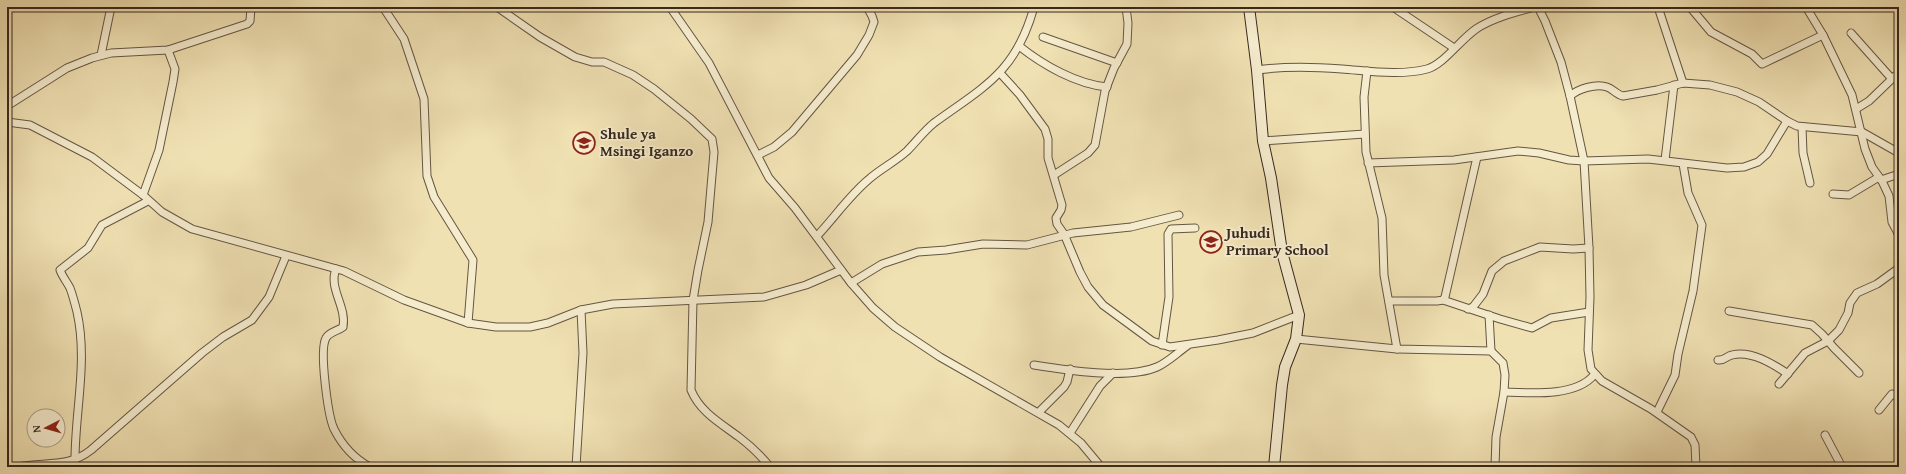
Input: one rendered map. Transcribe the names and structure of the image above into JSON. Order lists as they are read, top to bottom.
{
  "places": {
    "school or university": ["Shule ya Msingi Iganzo", "Juhudi Primary School"]
  },
  "north": "left"
}
